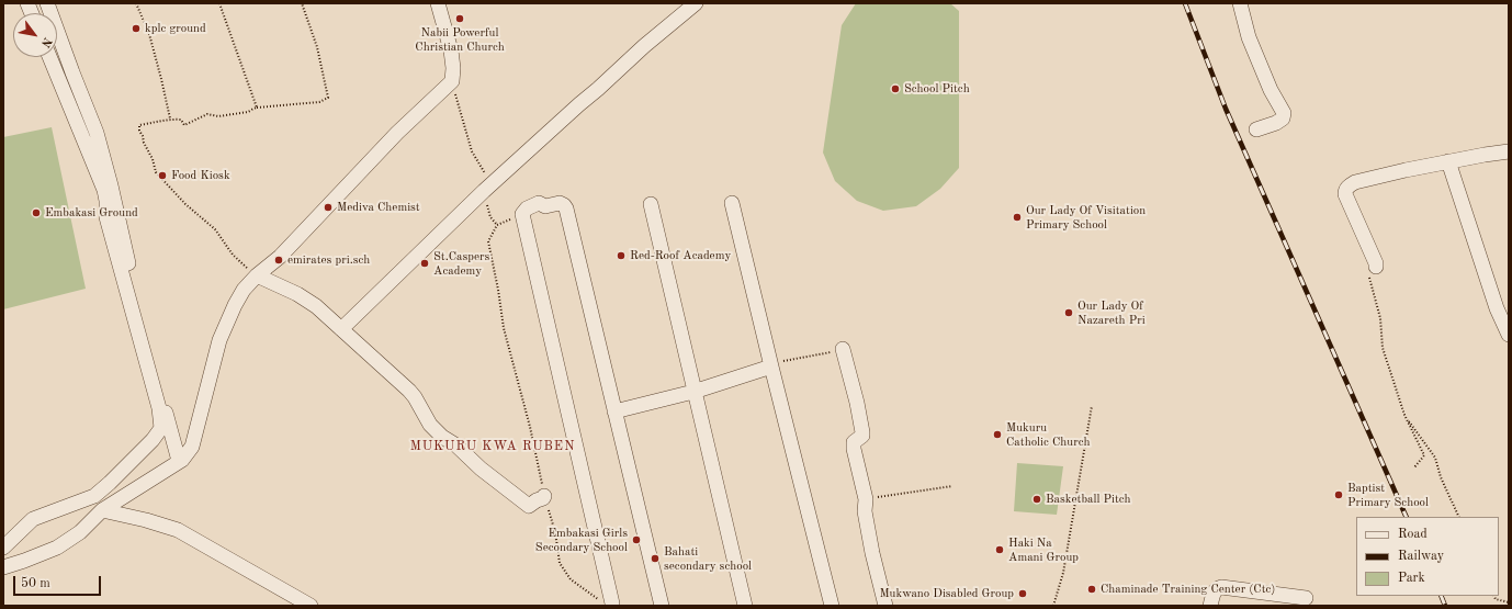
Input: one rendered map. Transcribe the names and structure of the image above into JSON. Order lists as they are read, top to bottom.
{
  "districts": ["MUKURU KWA RUBEN"],
  "places": [
    "Nabii Powerful Christian Church",
    "kplc ground",
    "School Pitch",
    "Food Kiosk",
    "Mediva Chemist",
    "Embakasi Ground",
    "Our Lady Of Visitation Primary School",
    "Red-Roof Academy",
    "emirates pri.sch",
    "St.Caspers Academy",
    "Our Lady Of Nazareth Pri",
    "Mukuru Catholic Church",
    "Baptist Primary School",
    "Basketball Pitch",
    "Embakasi Girls Secondary School",
    "Haki Na Amani Group",
    "Bahati secondary school",
    "Chaminade Training Center (Ctc)",
    "Mukwano Disabled Group"
  ],
  "legend": ["Road", "Railway", "Park"],
  "scale_bar": "50 m",
  "north": "bottom right"
}
